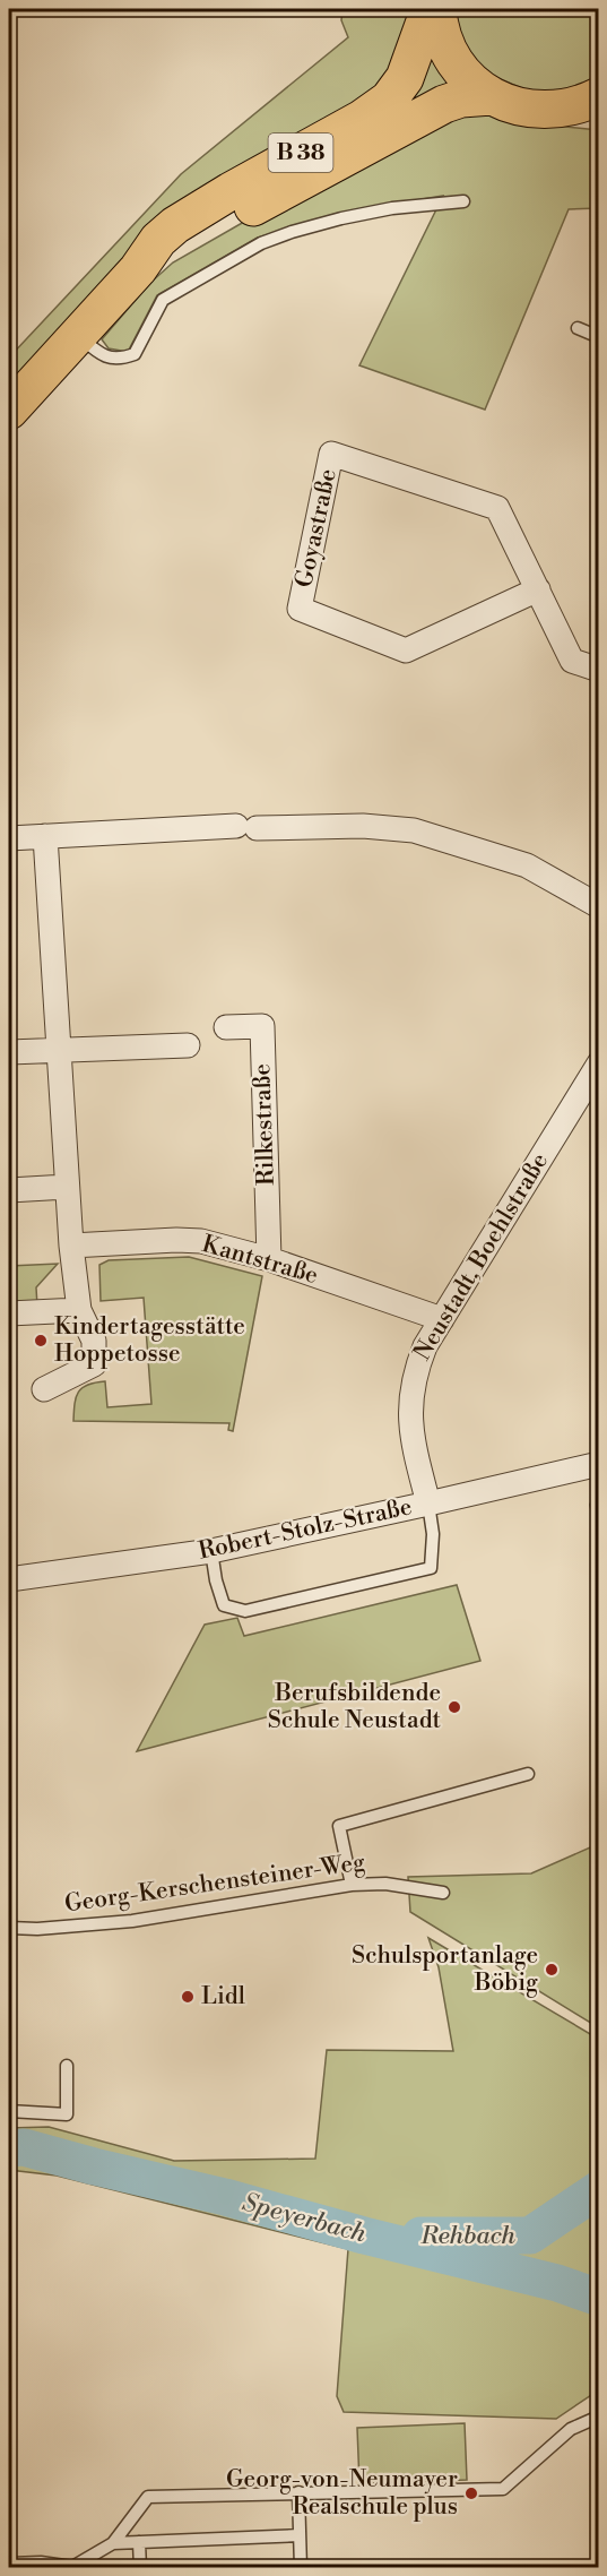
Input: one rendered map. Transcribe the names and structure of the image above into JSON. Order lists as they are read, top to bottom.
{
  "streets": {
    "main road": ["B 38"],
    "street": [
      "Goyastraße",
      "Rilkestraße",
      "Neustadt, Boehlstraße",
      "Kantstraße",
      "Robert-Stolz-Straße"
    ],
    "lane": ["Georg-Kerschensteiner-Weg"]
  },
  "crossings": [
    ["Rilkestraße", "Kantstraße"],
    ["Neustadt, Boehlstraße", "Kantstraße"],
    ["Neustadt, Boehlstraße", "Robert-Stolz-Straße"]
  ],
  "water": ["Speyerbach", "Rehbach"],
  "places": [
    "Kindertagesstätte Hoppetosse",
    "Berufsbildende Schule Neustadt",
    "Schulsportanlage Böbig",
    "Lidl",
    "Georg-von-Neumayer Realschule plus"
  ]
}
